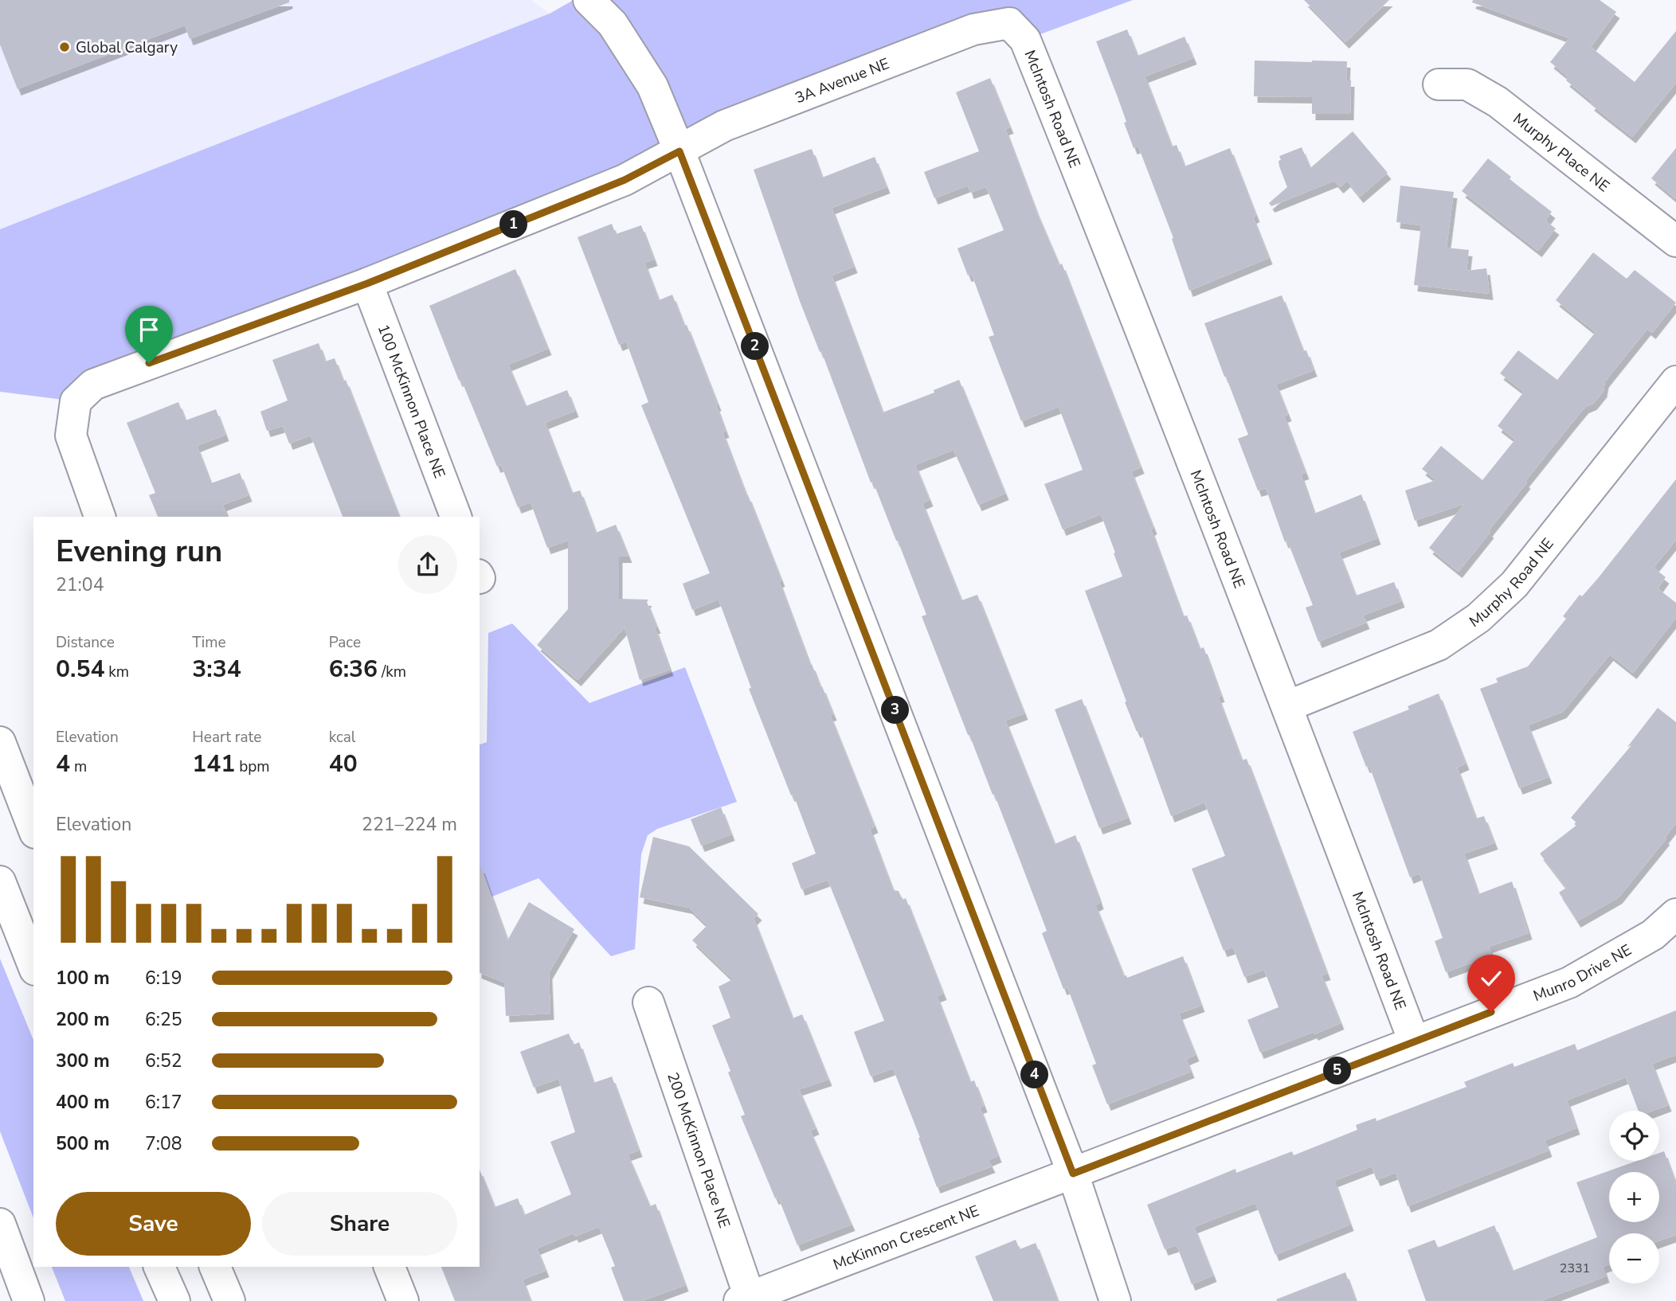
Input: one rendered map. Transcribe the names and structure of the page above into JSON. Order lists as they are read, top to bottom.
{
  "streets": {
    "street": [
      "3A Avenue NE",
      "McIntosh Road NE",
      "Murphy Place NE",
      "100 McKinnon Place NE",
      "Murphy Road NE",
      "Munro Drive NE",
      "200 McKinnon Place NE",
      "McKinnon Crescent NE"
    ]
  },
  "crossings": [
    ["3A Avenue NE", "McIntosh Road NE"],
    ["McIntosh Road NE", "Murphy Road NE"],
    ["McIntosh Road NE", "Munro Drive NE"],
    ["Munro Drive NE", "McKinnon Crescent NE"],
    ["200 McKinnon Place NE", "McKinnon Crescent NE"]
  ],
  "places": ["Global Calgary"],
  "house_numbers": ["2331"],
  "page": {
    "pins": [
      "1",
      "2",
      "3",
      "5",
      "4"
    ],
    "heading": ["Evening run", "21:04"],
    "stats": [
      ["Distance", "0.54 km"],
      ["Time", "3:34"],
      ["Pace", "6:36 /km"],
      ["Elevation", "4 m"],
      ["Heart rate", "141 bpm"],
      ["kcal", "40"]
    ],
    "chart": ["Elevation", "221–224 m"],
    "list": [
      {
        "name": "100 m",
        "note": "6:19"
      },
      {
        "name": "200 m",
        "note": "6:25"
      },
      {
        "name": "300 m",
        "note": "6:52"
      },
      {
        "name": "400 m",
        "note": "6:17"
      },
      {
        "name": "500 m",
        "note": "7:08"
      }
    ],
    "map_buttons": ["+", "−"],
    "buttons": ["Save", "Share"]
  }
}
